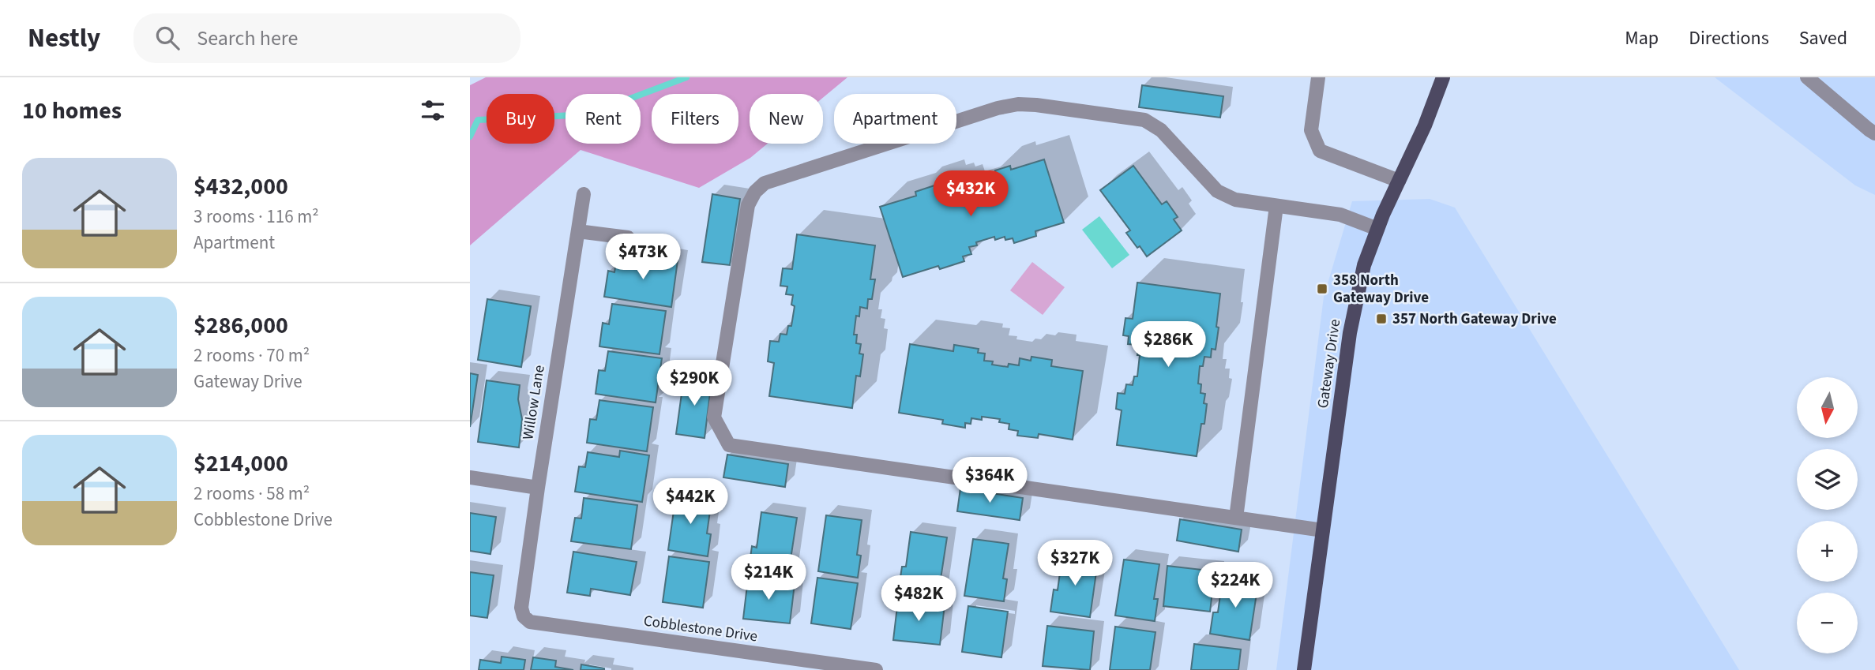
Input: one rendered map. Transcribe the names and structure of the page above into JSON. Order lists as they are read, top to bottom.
{
  "streets": {
    "main road": ["Gateway Drive"],
    "street": ["Willow Lane", "Cobblestone Drive"]
  },
  "crossings": [
    ["Willow Lane", "Cobblestone Drive"]
  ],
  "places": {
    "transit": ["358 North Gateway Drive", "357 North Gateway Drive"]
  },
  "north": "bottom",
  "page": {
    "header": "Nestly",
    "search": "Search here",
    "nav": ["Map", "Directions", "Saved"],
    "heading": "10 homes",
    "chip": [
      "Buy",
      "Rent",
      "Filters",
      "New",
      "Apartment"
    ],
    "list": [
      {
        "name": "$432,000",
        "note": "3 rooms · 116 m² · Apartment"
      },
      {
        "name": "$286,000",
        "note": "2 rooms · 70 m² · Gateway Drive"
      },
      {
        "name": "$214,000",
        "note": "2 rooms · 58 m² · Cobblestone Drive"
      }
    ],
    "price": [
      "$432K",
      "$473K",
      "$286K",
      "$290K",
      "$364K",
      "$442K",
      "$327K",
      "$214K",
      "$224K",
      "$482K"
    ],
    "map_buttons": ["+", "−"]
  }
}
